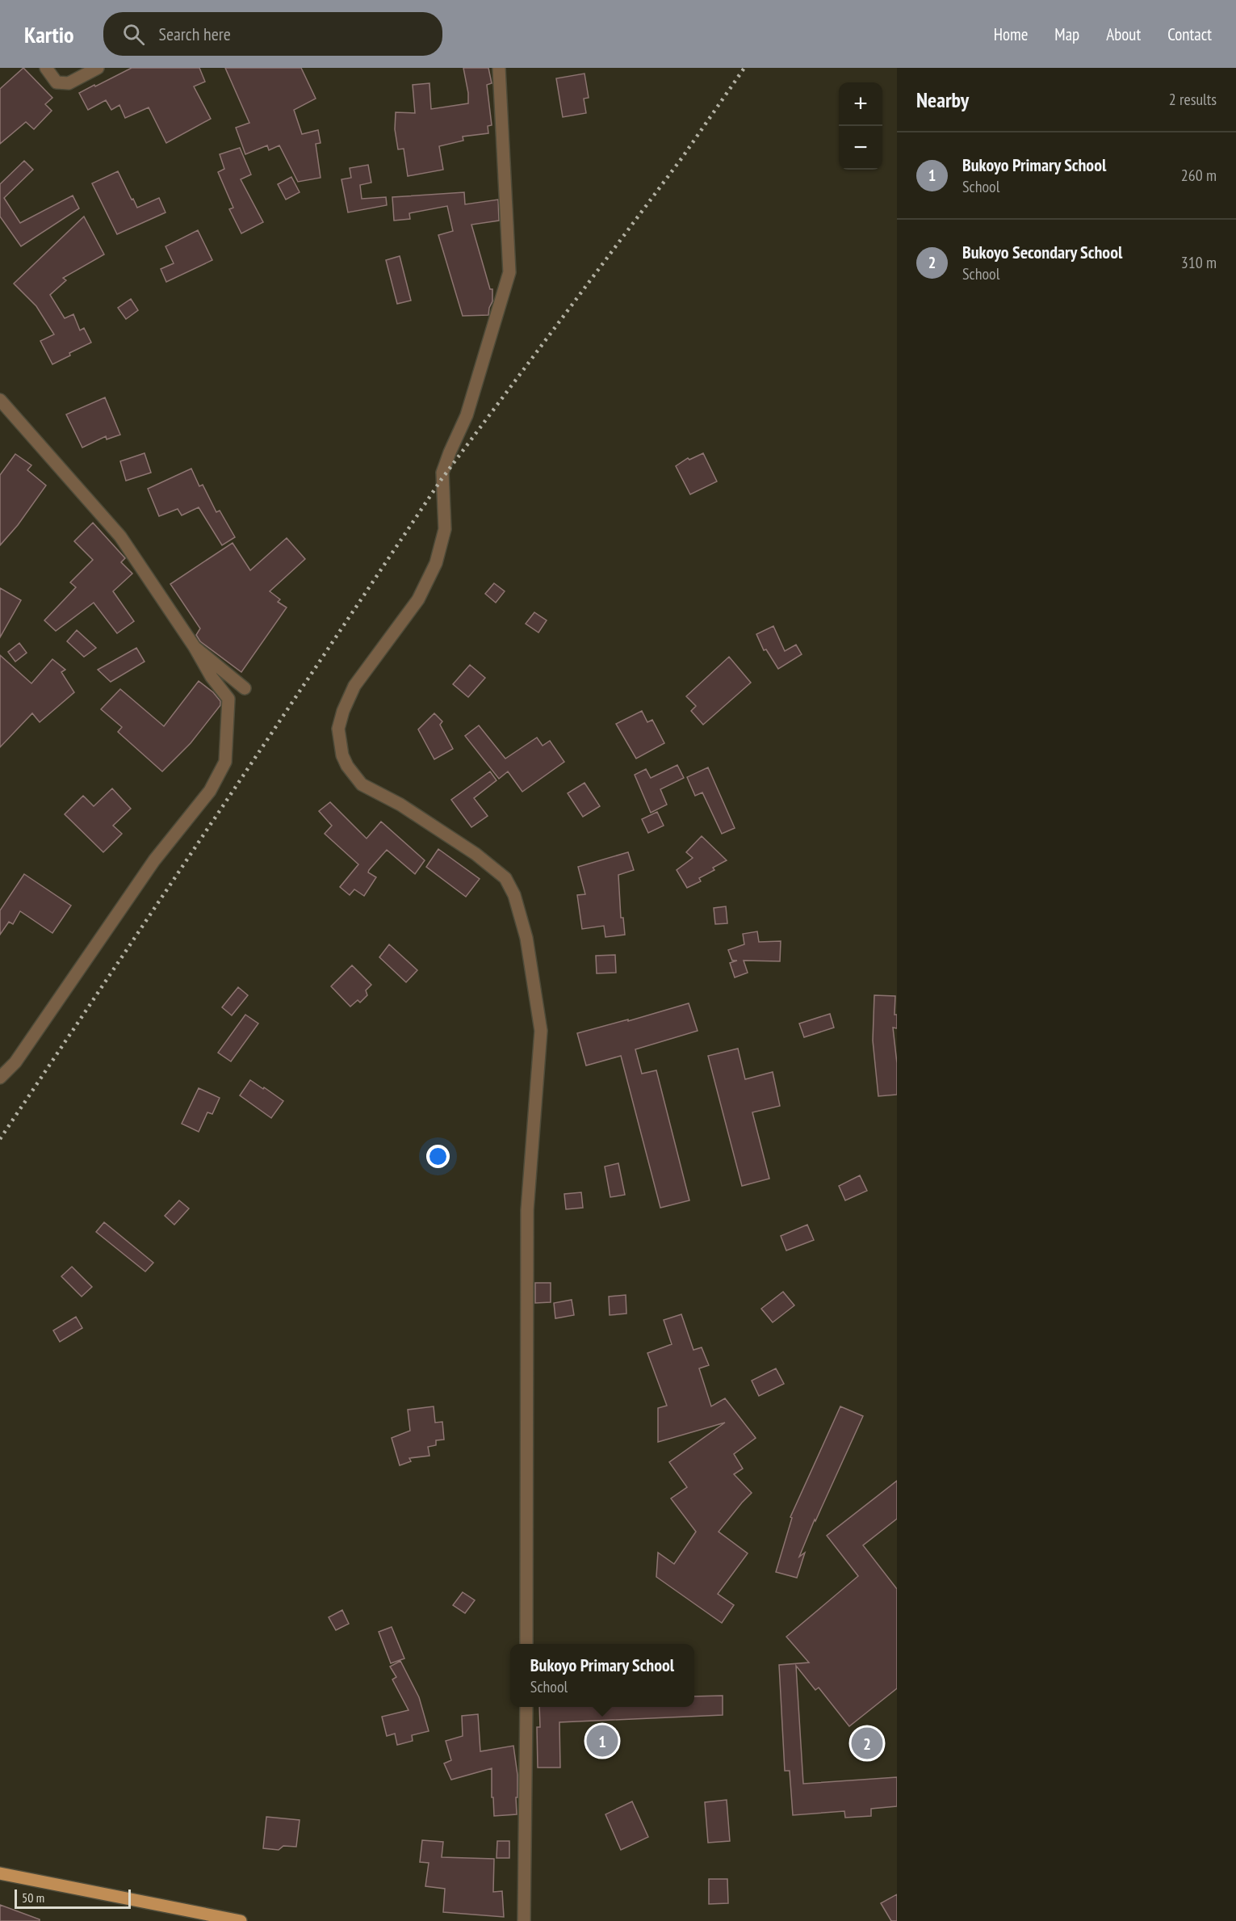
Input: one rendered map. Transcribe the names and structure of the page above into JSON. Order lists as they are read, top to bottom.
{
  "scale_bar": "50 m",
  "page": {
    "header": "Kartio",
    "search": "Search here",
    "nav": [
      "Home",
      "Map",
      "About",
      "Contact"
    ],
    "heading": ["Nearby", "2 results"],
    "map_buttons": ["+", "−"],
    "list": [
      {
        "mark": "1",
        "name": "Bukoyo Primary School",
        "note": "School",
        "value": "260 m"
      },
      {
        "mark": "2",
        "name": "Bukoyo Secondary School",
        "note": "School",
        "value": "310 m"
      }
    ],
    "popup": ["Bukoyo Primary School", "School"],
    "pins": ["1", "2"],
    "scale": "50 m"
  }
}
